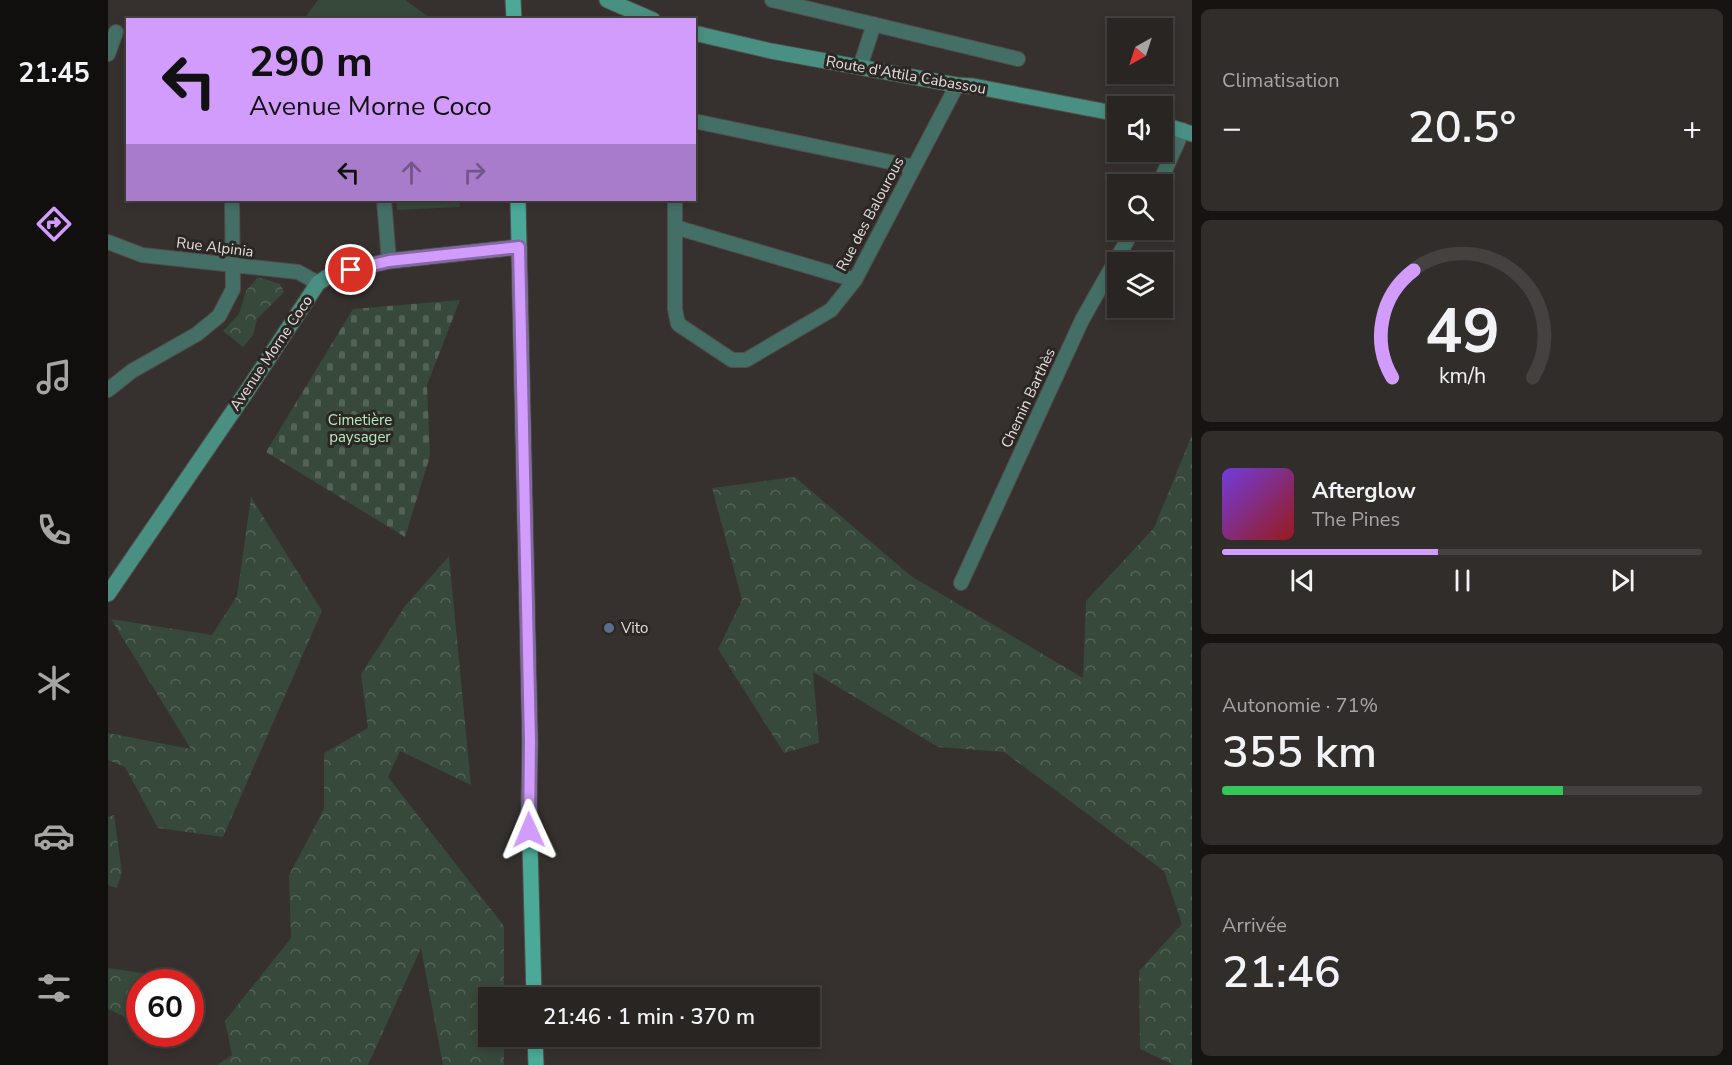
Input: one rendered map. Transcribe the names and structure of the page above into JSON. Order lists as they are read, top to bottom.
{
  "streets": {
    "street": [
      "Route d'Attila Cabassou",
      "Rue des Balourous",
      "Rue Alpinia",
      "Avenue Morne Coco",
      "Chemin Barthès"
    ]
  },
  "crossings": [
    ["Route d'Attila Cabassou", "Rue des Balourous"],
    ["Rue Alpinia", "Avenue Morne Coco"]
  ],
  "parks": ["Cimetière paysager"],
  "places": ["Vito"],
  "north": "bottom left",
  "page": {
    "tabs": "21:45",
    "tile": [
      "Climatisation",
      ["Autonomie · 71%", "355 km"],
      ["Arrivée", "21:46"]
    ],
    "turn": ["290 m", "Avenue Morne Coco"],
    "heat": ["−", "20.5°", "+"],
    "song": ["Afterglow", "The Pines"],
    "limit": "60",
    "trip": "21:46 · 1 min · 370 m",
    "gauge": ["49", "km/h"]
  }
}
